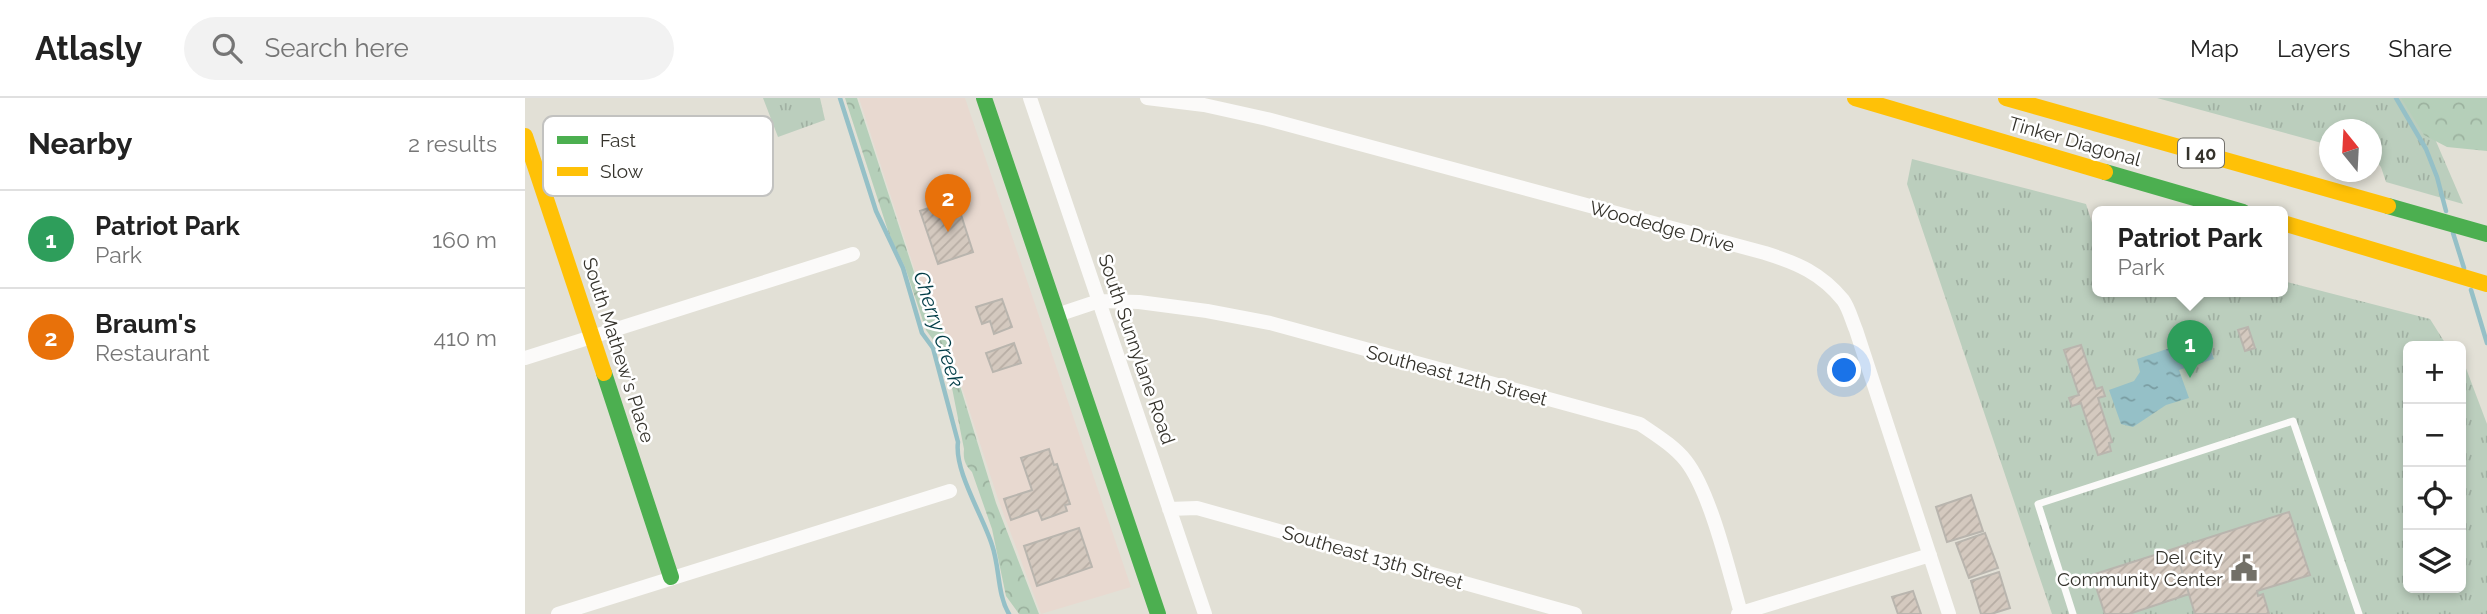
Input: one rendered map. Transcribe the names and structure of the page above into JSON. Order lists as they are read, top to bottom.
{
  "streets": {
    "main road": ["Tinker Diagonal", "I 40", "South Mathew's Place"],
    "street": [
      "Woodedge Drive",
      "South Sunnylane Road",
      "Southeast 12th Street",
      "Southeast 13th Street"
    ]
  },
  "crossings": [
    ["South Sunnylane Road", "Southeast 12th Street"],
    ["South Sunnylane Road", "Southeast 13th Street"]
  ],
  "water": ["Cherry Creek"],
  "places": {
    "public building": ["Del City Community Center"]
  },
  "legend": ["Fast", "Slow"],
  "north": "top",
  "page": {
    "header": "Atlasly",
    "search": "Search here",
    "nav": ["Map", "Layers", "Share"],
    "heading": ["Nearby", "2 results"],
    "pins": ["2", "1"],
    "list": [
      {
        "mark": "1",
        "name": "Patriot Park",
        "note": "Park",
        "value": "160 m"
      },
      {
        "mark": "2",
        "name": "Braum's",
        "note": "Restaurant",
        "value": "410 m"
      }
    ],
    "popup": ["Patriot Park", "Park"],
    "map_buttons": ["+", "−"]
  }
}
